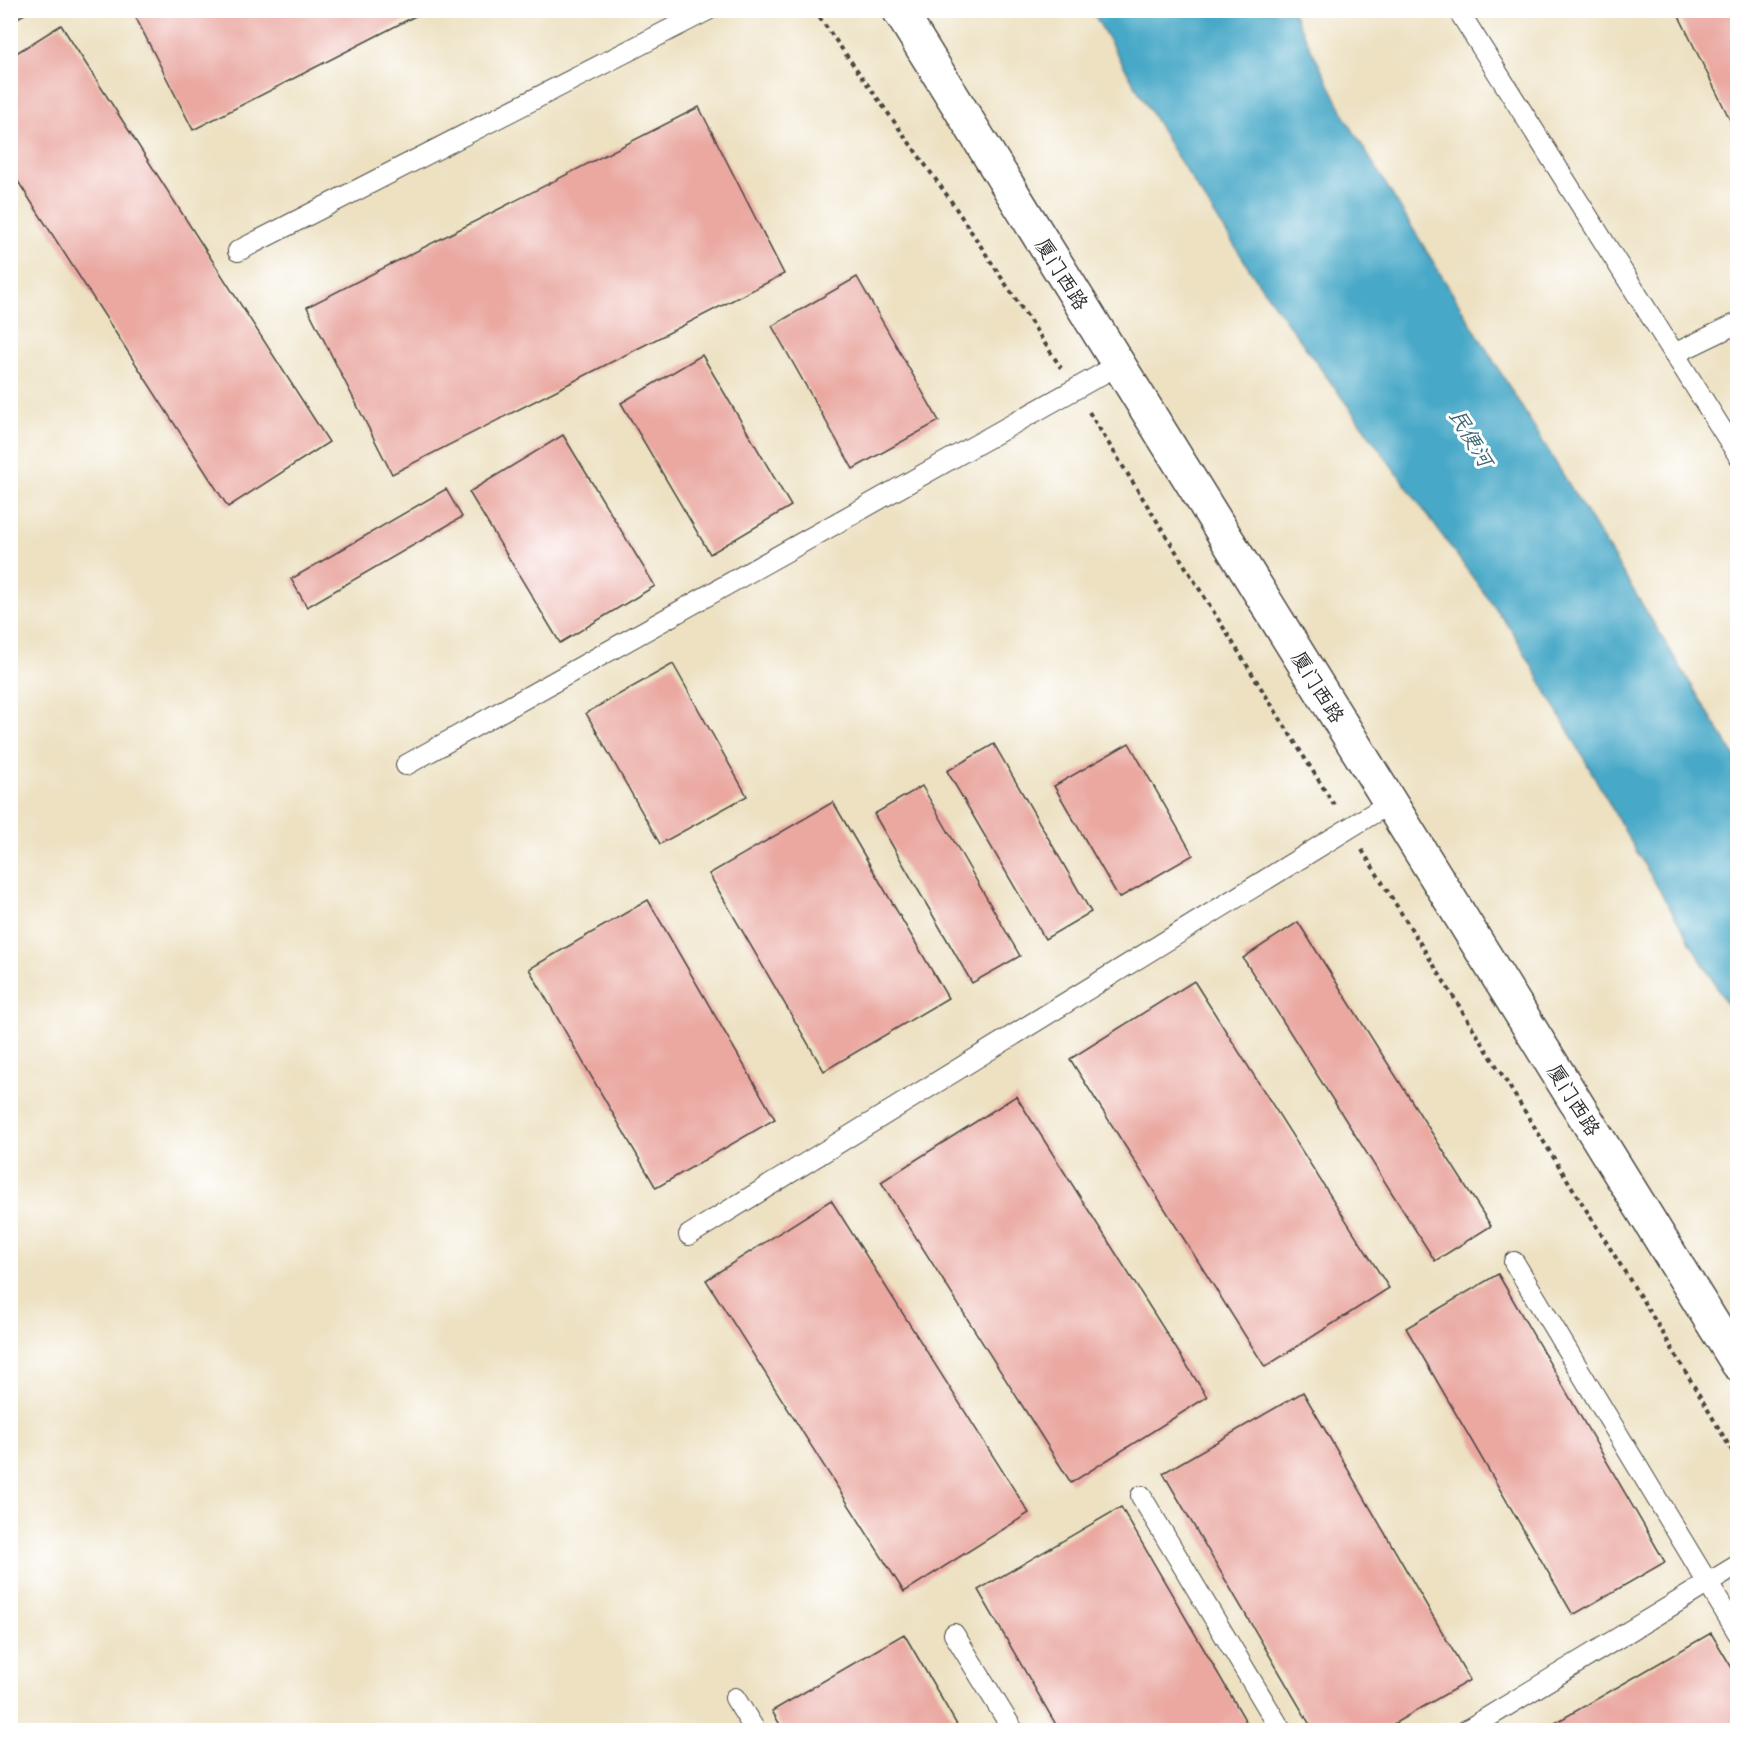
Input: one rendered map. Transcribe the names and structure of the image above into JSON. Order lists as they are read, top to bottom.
{
  "streets": {
    "street": ["厦门西路"]
  },
  "water": ["民便河"]
}
